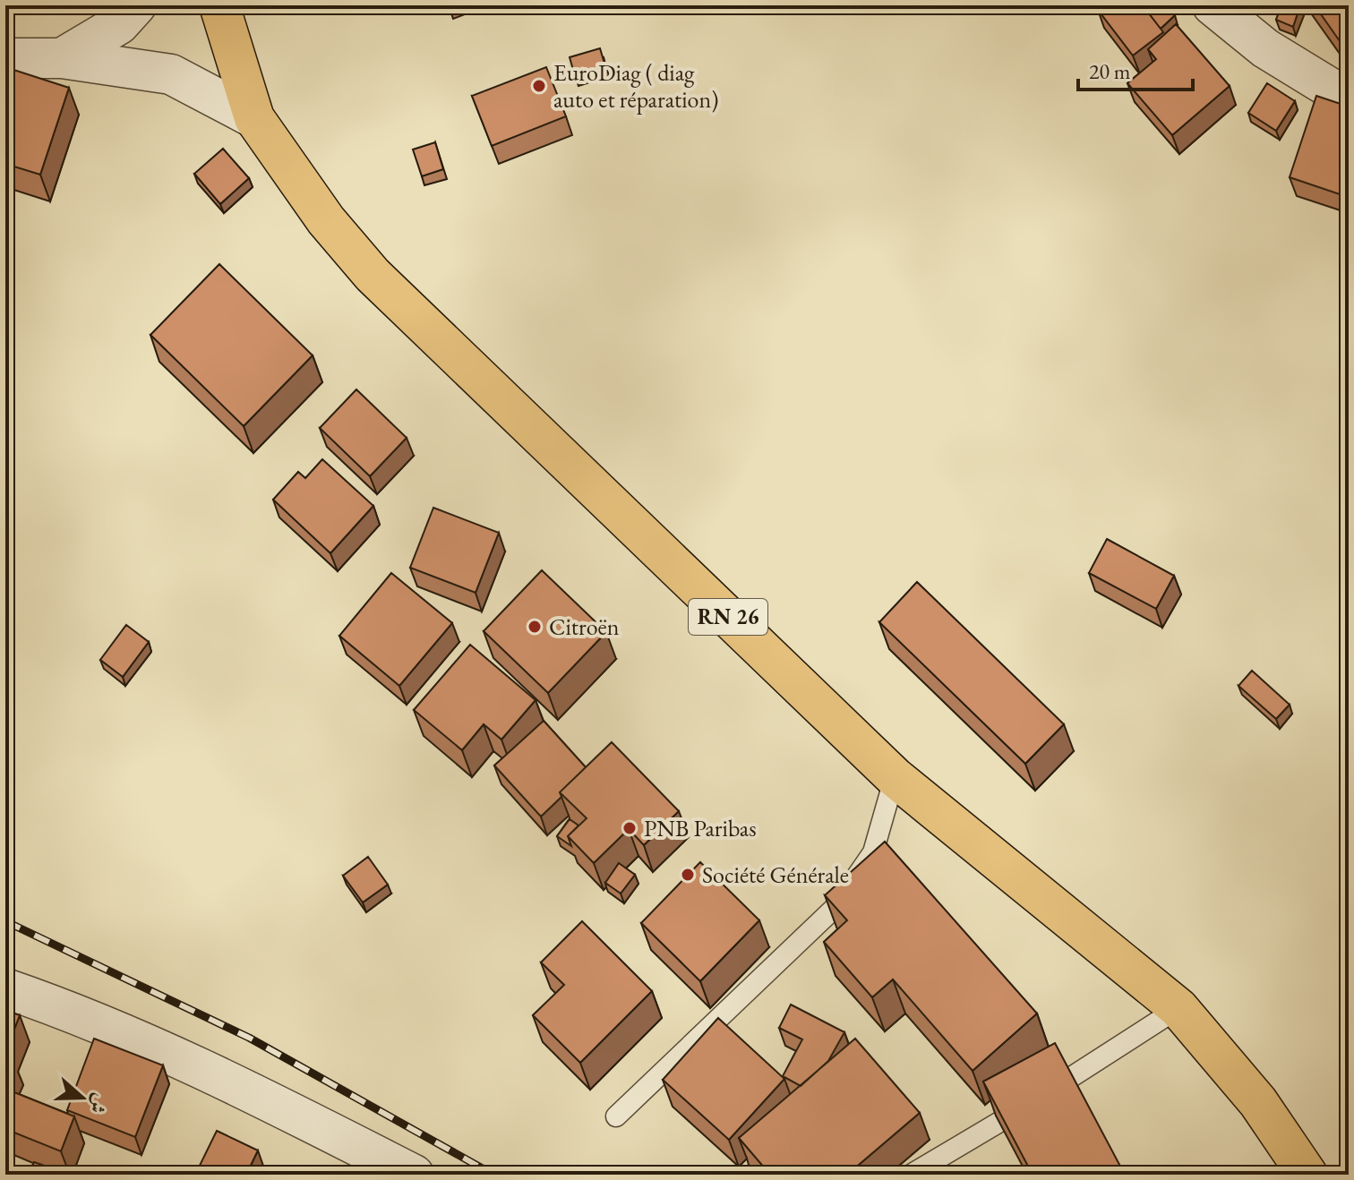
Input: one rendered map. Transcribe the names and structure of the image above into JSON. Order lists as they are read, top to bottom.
{
  "streets": {
    "main road": ["RN 26"]
  },
  "places": [
    "EuroDiag ( diag auto et réparation)",
    "Citroën",
    "PNB Paribas",
    "Société Générale"
  ],
  "scale_bar": "20 m",
  "north": "right"
}
